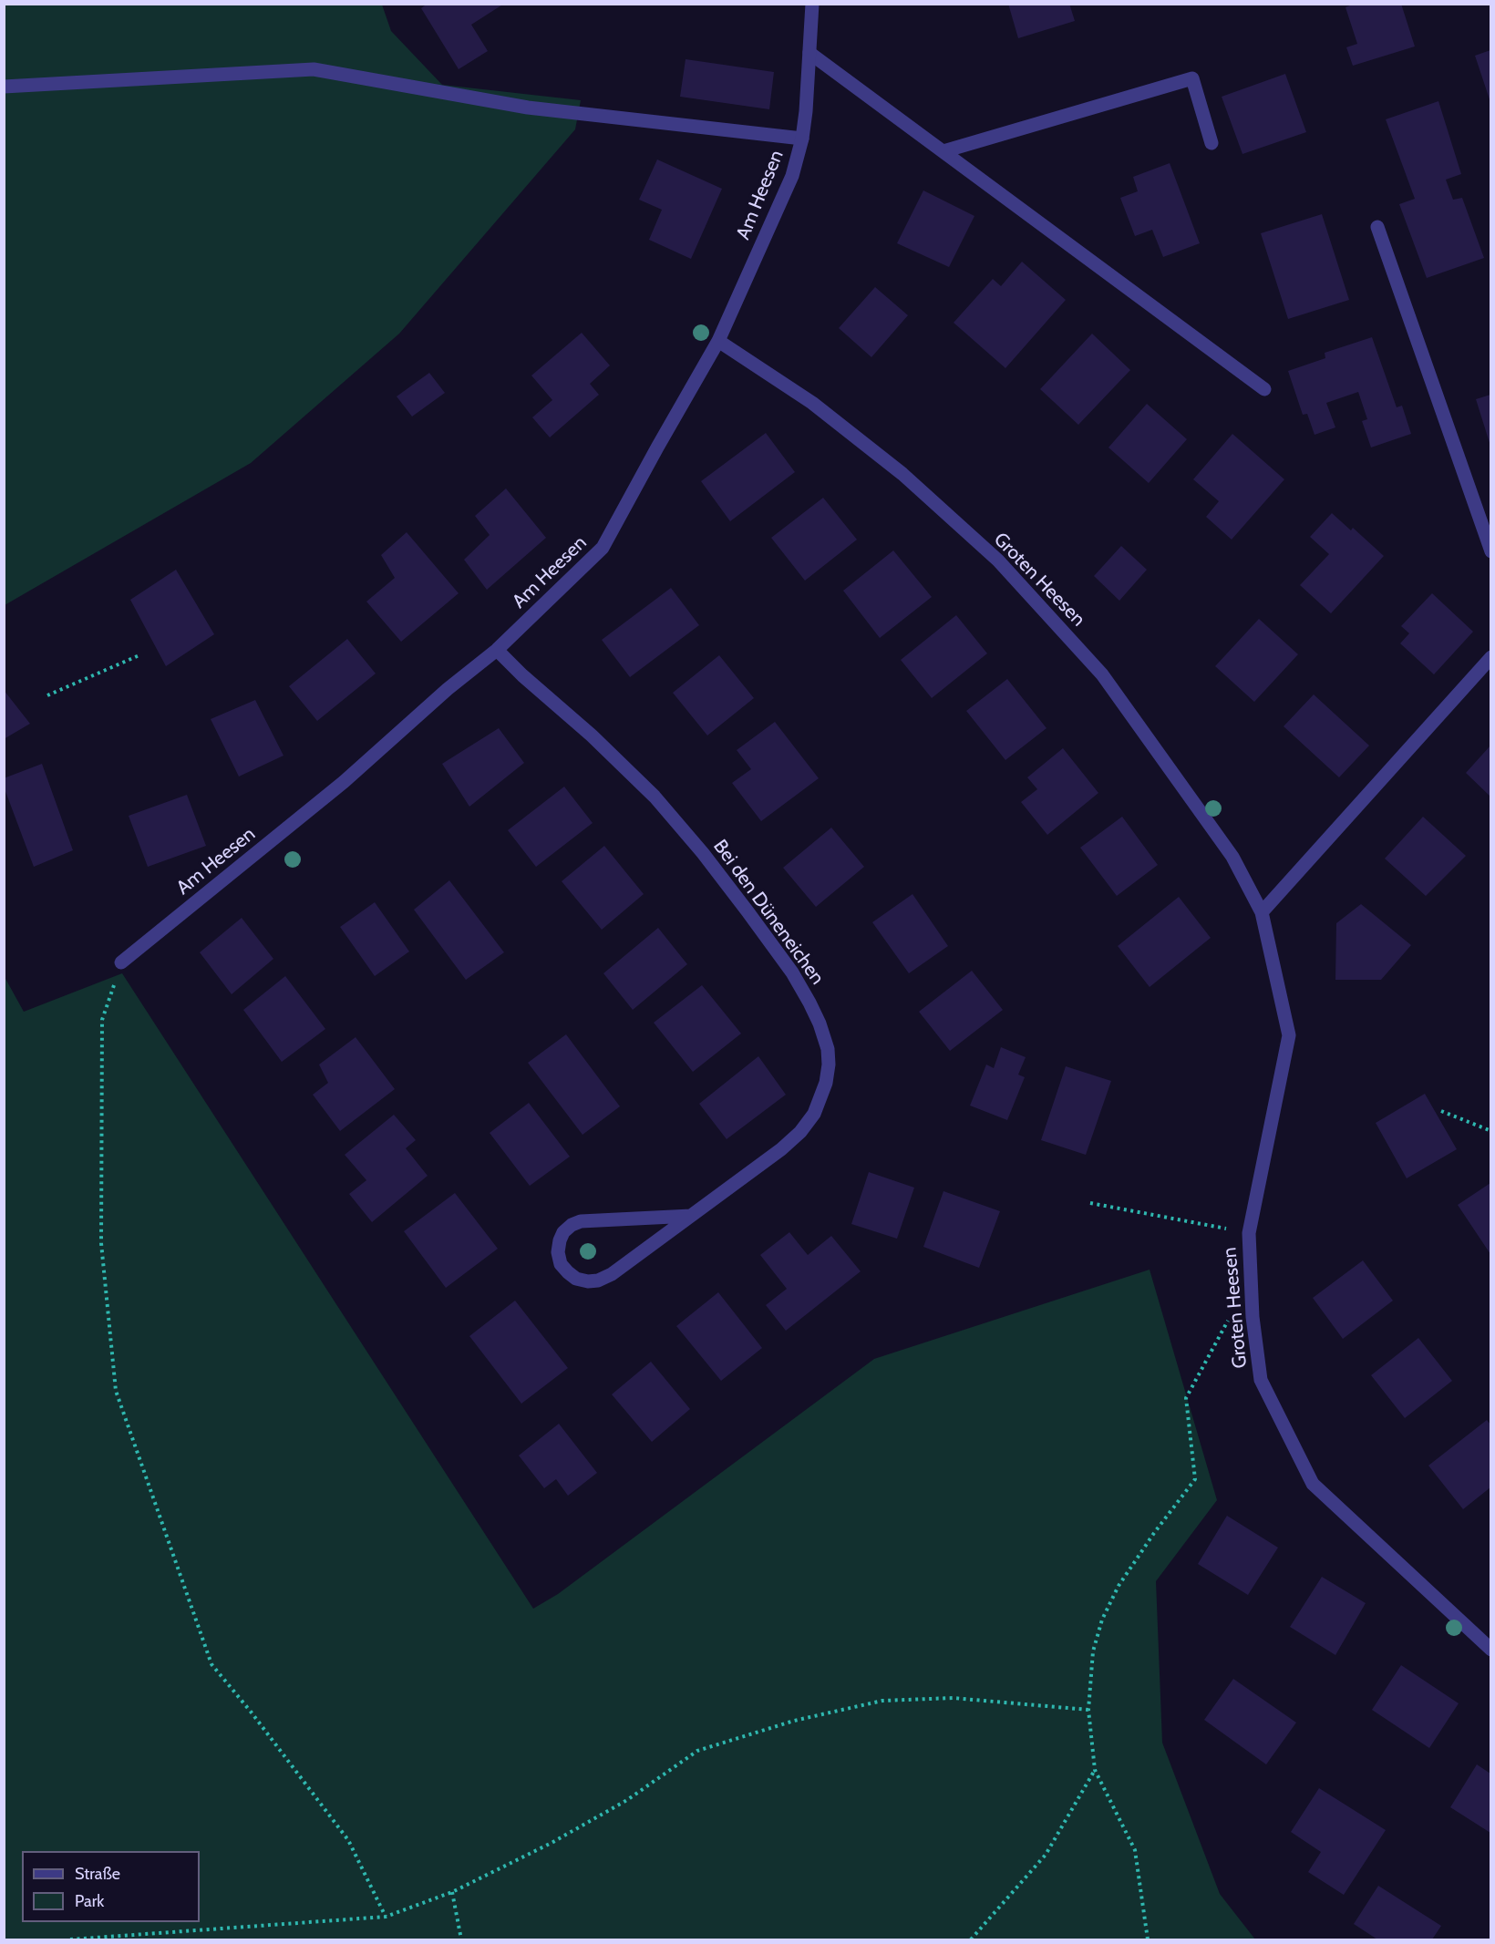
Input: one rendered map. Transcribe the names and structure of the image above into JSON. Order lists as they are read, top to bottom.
{
  "streets": {
    "street": ["Am Heesen", "Groten Heesen", "Bei den Düneneichen"]
  },
  "crossings": [
    ["Am Heesen", "Groten Heesen"],
    ["Am Heesen", "Bei den Düneneichen"]
  ],
  "legend": ["Straße", "Park"]
}
